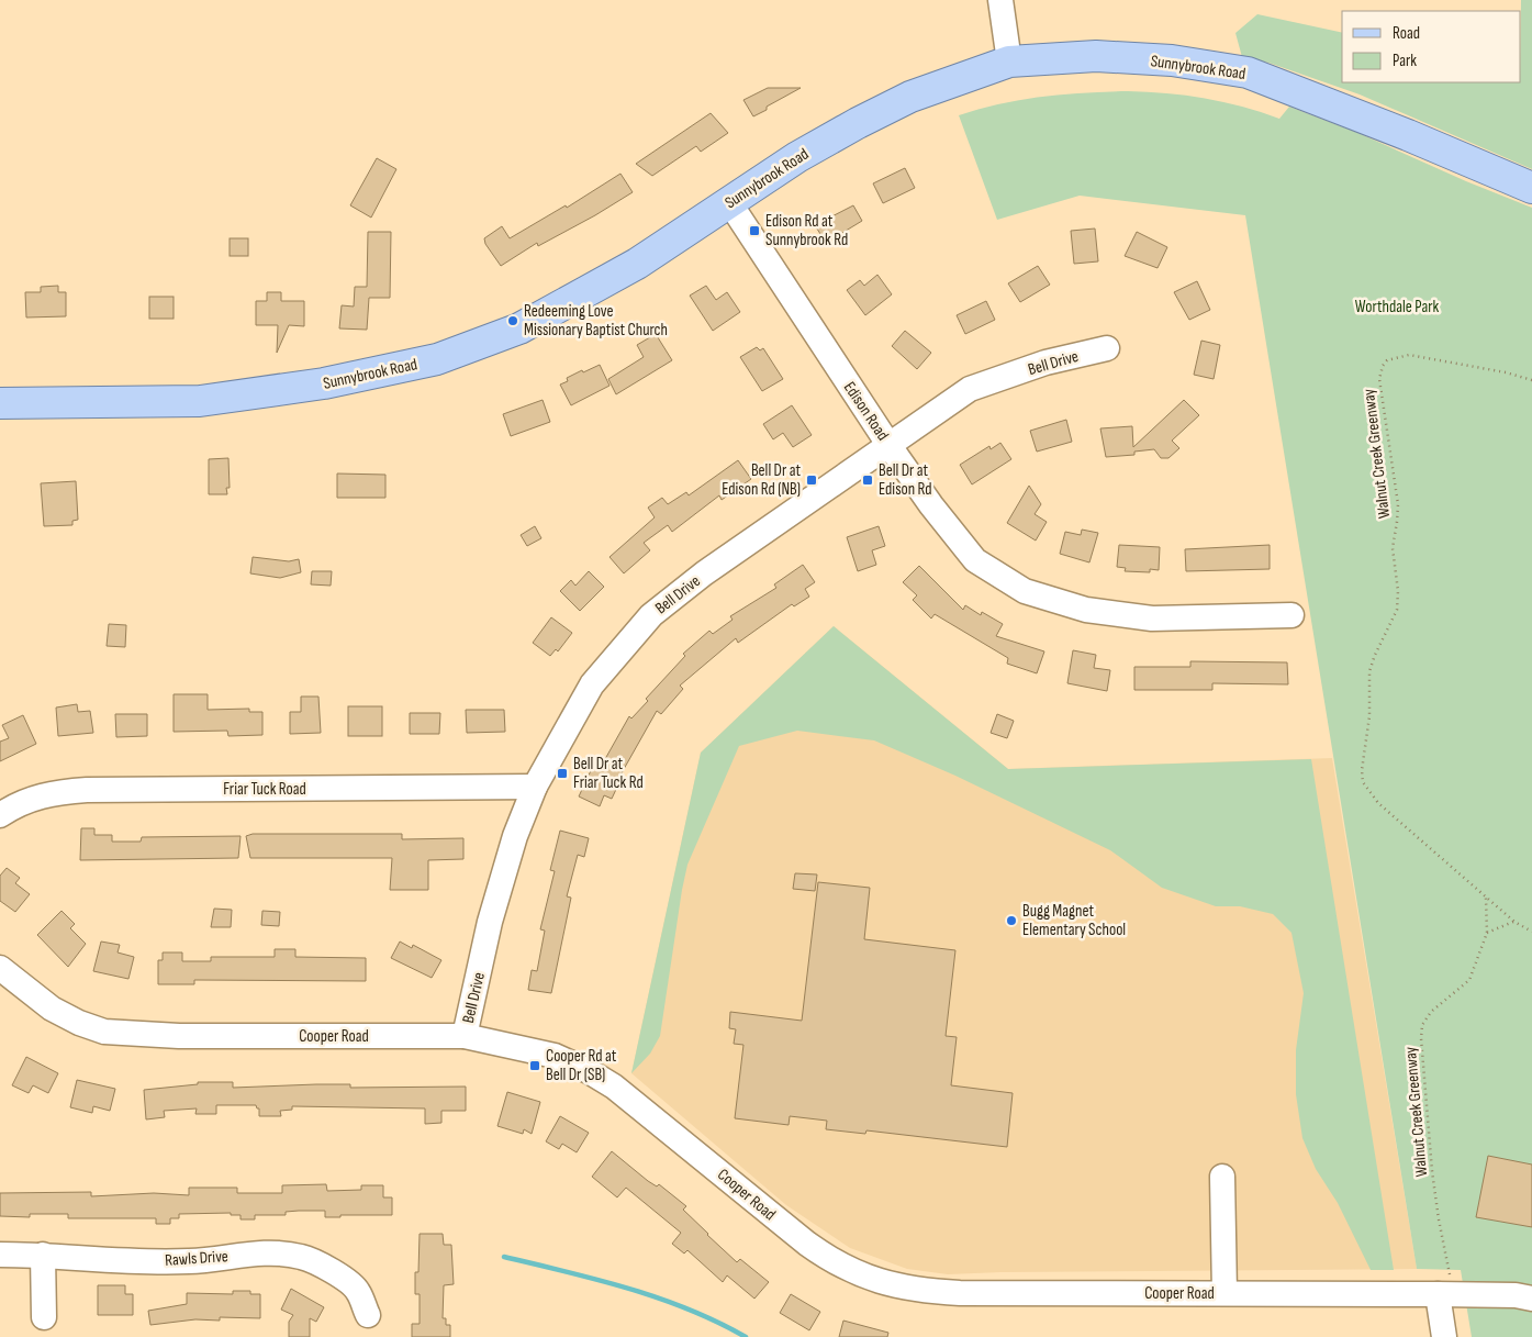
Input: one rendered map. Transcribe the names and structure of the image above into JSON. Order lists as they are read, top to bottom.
{
  "streets": {
    "main road": ["Sunnybrook Road"],
    "street": [
      "Bell Drive",
      "Edison Road",
      "Friar Tuck Road",
      "Cooper Road",
      "Rawls Drive"
    ],
    "path": ["Walnut Creek Greenway"]
  },
  "crossings": [
    ["Sunnybrook Road", "Edison Road"],
    ["Bell Drive", "Edison Road"],
    ["Bell Drive", "Friar Tuck Road"],
    ["Bell Drive", "Cooper Road"],
    ["Walnut Creek Greenway", "Cooper Road"]
  ],
  "parks": ["Worthdale Park"],
  "places": {
    "transit": [
      "Edison Rd at Sunnybrook Rd",
      "Bell Dr at Edison Rd (NB)",
      "Bell Dr at Edison Rd",
      "Bell Dr at Friar Tuck Rd",
      "Cooper Rd at Bell Dr (SB)"
    ],
    "other": ["Redeeming Love Missionary Baptist Church", "Bugg Magnet Elementary School"]
  },
  "legend": ["Road", "Park"]
}
